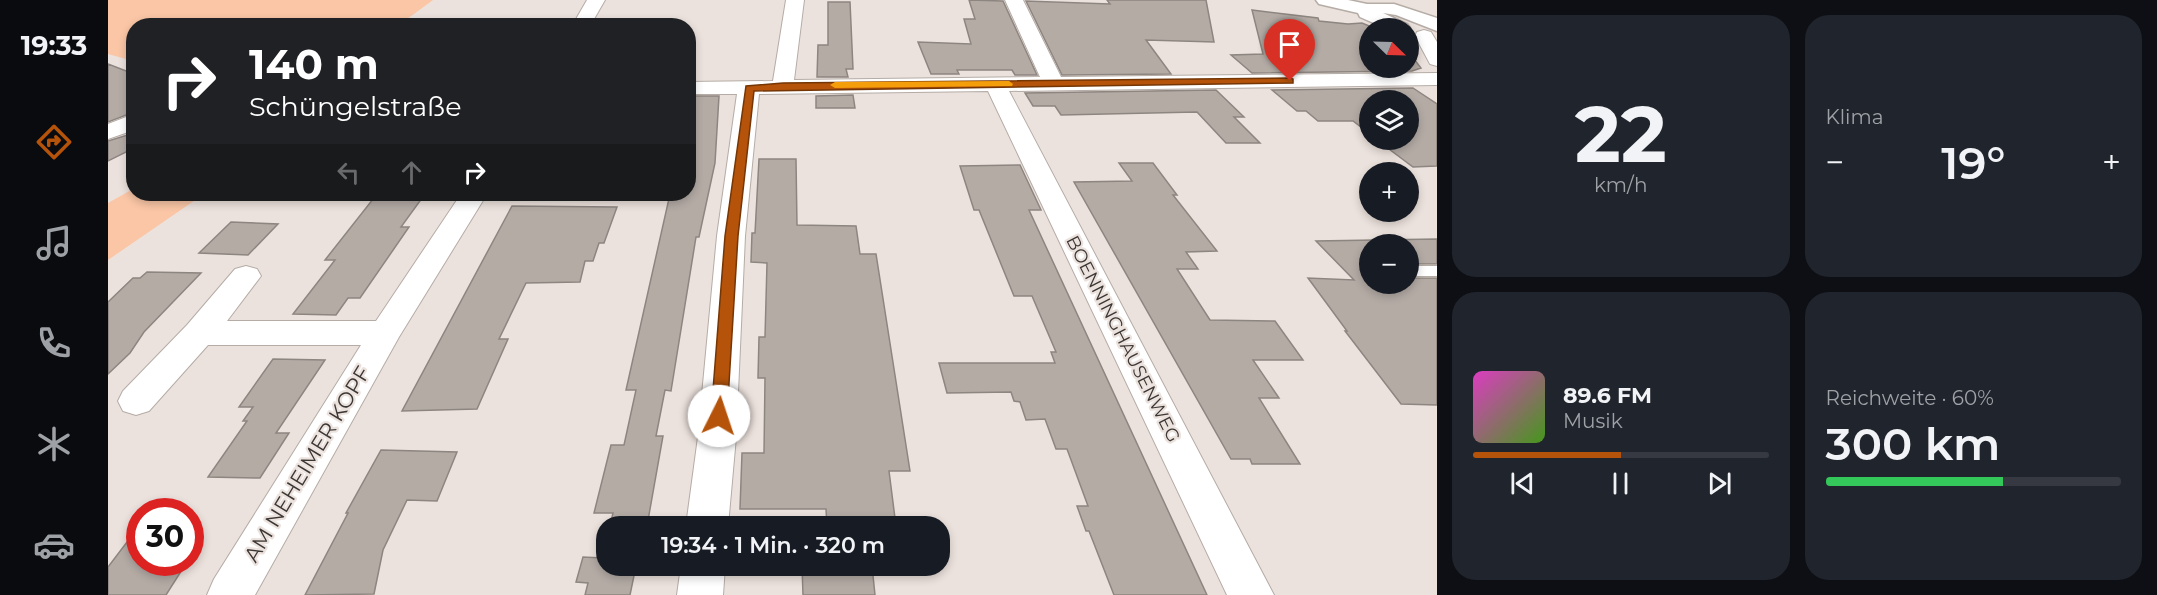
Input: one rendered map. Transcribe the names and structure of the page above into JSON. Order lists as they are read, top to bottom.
{
  "streets": {
    "street": ["BOENNINGHAUSENWEG", "AM NEHEIMER KOPF"]
  },
  "north": "bottom right",
  "page": {
    "tabs": "19:33",
    "tile": [
      ["22", "km/h"],
      "Klima",
      ["Reichweite · 60%", "300 km"]
    ],
    "map_buttons": ["+", "−"],
    "turn": ["140 m", "Schüngelstraße"],
    "heat": ["−", "19°", "+"],
    "song": ["89.6 FM", "Musik"],
    "limit": "30",
    "trip": "19:34 · 1 Min. · 320 m"
  }
}
